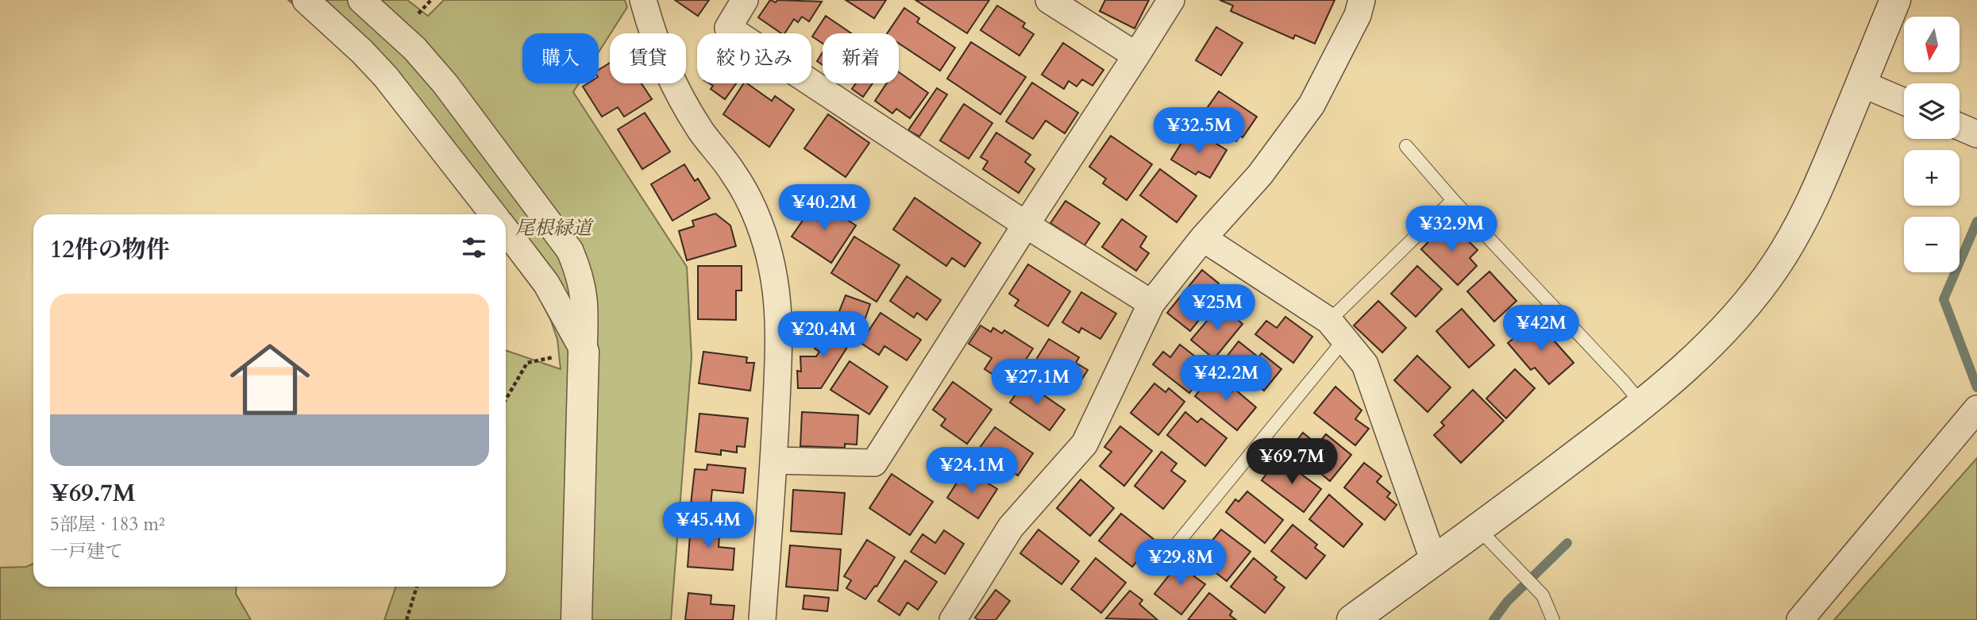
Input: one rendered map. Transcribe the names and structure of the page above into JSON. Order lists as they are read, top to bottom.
{
  "parks": ["尾根緑道"],
  "north": "bottom",
  "page": {
    "map_buttons": ["+", "−"],
    "chip": [
      "購入",
      "賃貸",
      "絞り込み",
      "新着"
    ],
    "price": [
      "¥32.5M",
      "¥40.2M",
      "¥32.9M",
      "¥25M",
      "¥42M",
      "¥20.4M",
      "¥42.2M",
      "¥27.1M",
      "¥69.7M",
      "¥24.1M",
      "¥45.4M",
      "¥29.8M"
    ],
    "heading": "12件の物件",
    "list": [
      {
        "name": "¥69.7M",
        "note": "5部屋 · 183 m² · 一戸建て"
      }
    ]
  }
}
